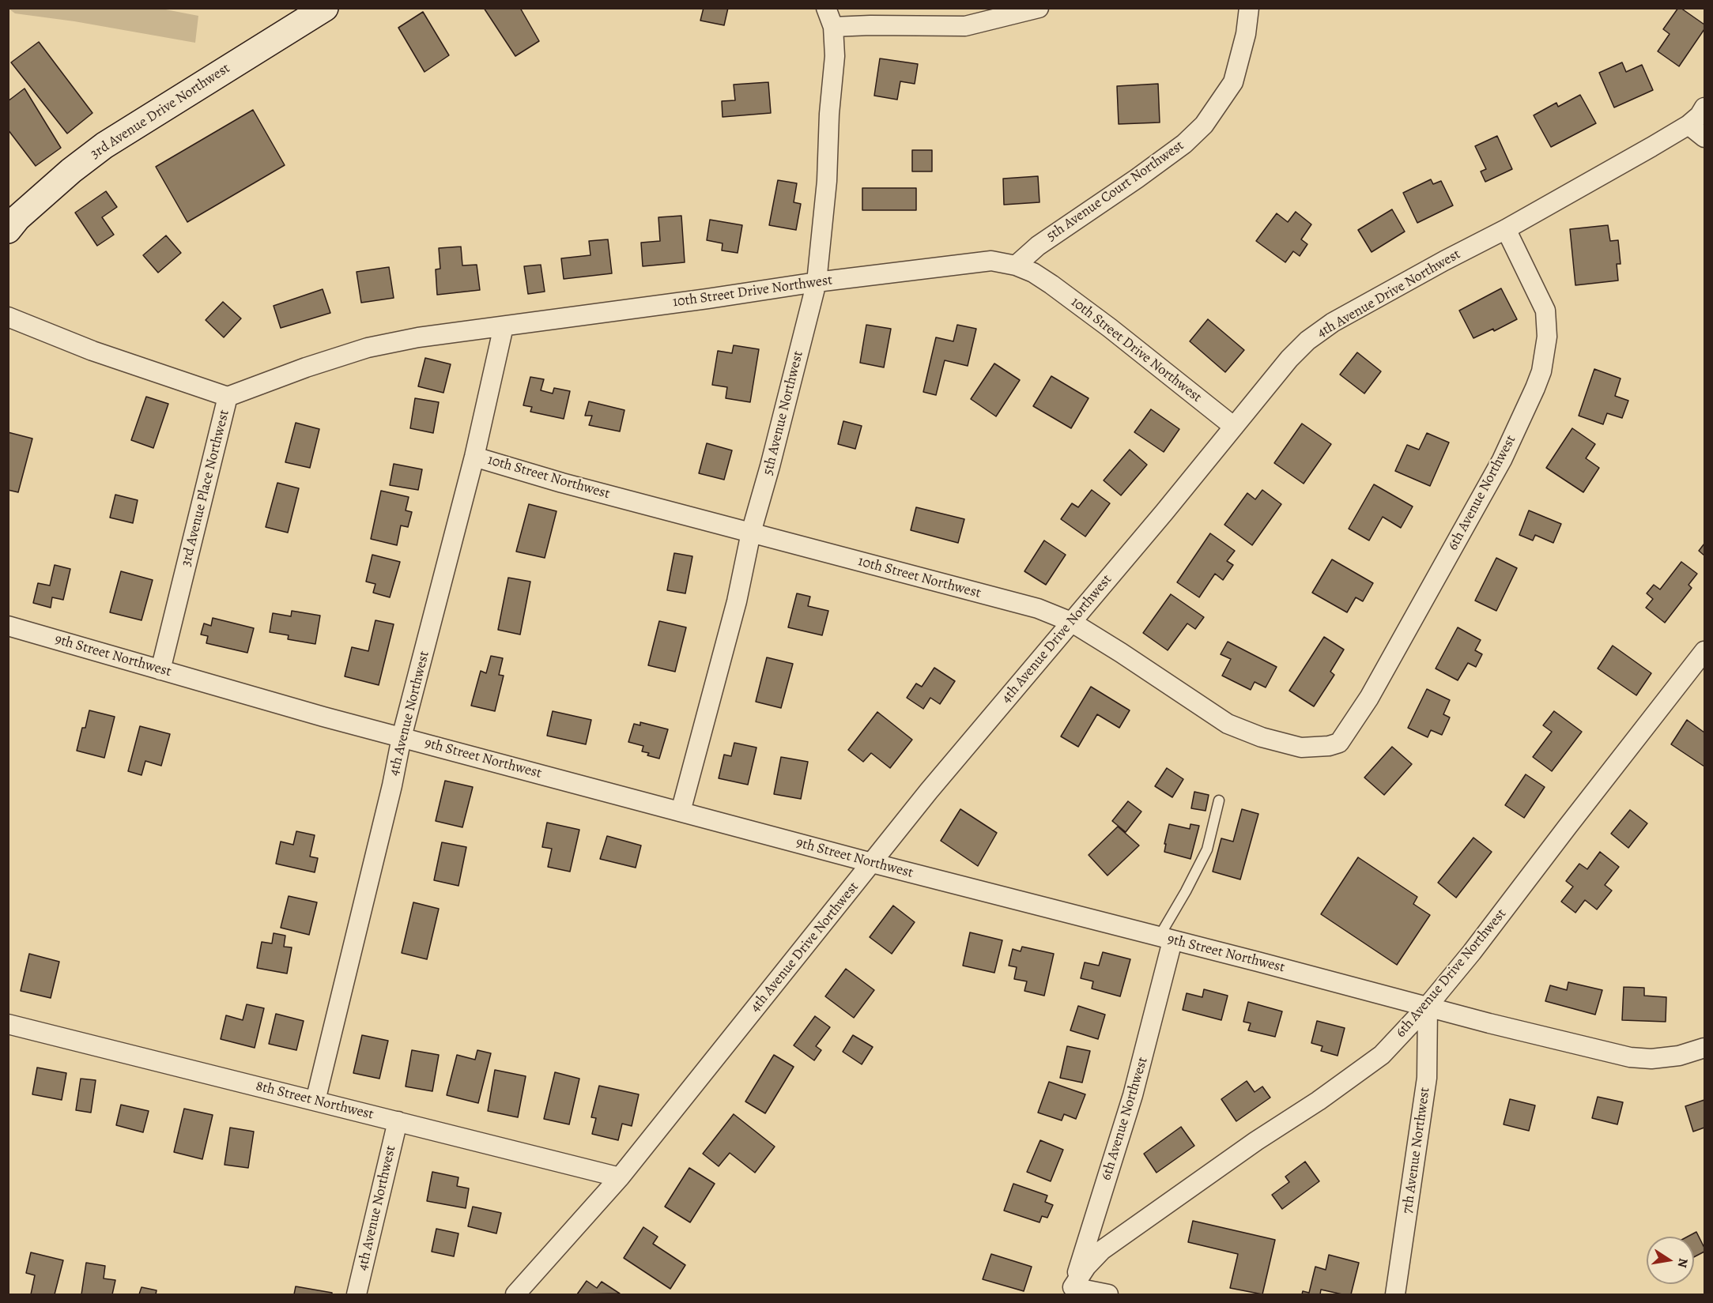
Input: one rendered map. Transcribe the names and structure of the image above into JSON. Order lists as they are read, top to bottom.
{
  "streets": {
    "main road": ["3rd Avenue Drive Northwest"],
    "street": [
      "5th Avenue Court Northwest",
      "10th Street Drive Northwest",
      "4th Avenue Drive Northwest",
      "5th Avenue Northwest",
      "10th Street Northwest",
      "3rd Avenue Place Northwest",
      "6th Avenue Northwest",
      "9th Street Northwest",
      "4th Avenue Northwest",
      "6th Avenue Drive Northwest",
      "8th Street Northwest",
      "7th Avenue Northwest"
    ]
  },
  "crossings": [
    ["5th Avenue Court Northwest", "10th Street Drive Northwest"],
    ["10th Street Drive Northwest", "4th Avenue Drive Northwest"],
    ["10th Street Drive Northwest", "5th Avenue Northwest"],
    ["10th Street Drive Northwest", "3rd Avenue Place Northwest"],
    ["10th Street Drive Northwest", "4th Avenue Northwest"],
    ["4th Avenue Drive Northwest", "10th Street Northwest"],
    ["4th Avenue Drive Northwest", "6th Avenue Northwest"],
    ["4th Avenue Drive Northwest", "9th Street Northwest"],
    ["4th Avenue Drive Northwest", "8th Street Northwest"],
    ["5th Avenue Northwest", "10th Street Northwest"],
    ["5th Avenue Northwest", "9th Street Northwest"],
    ["10th Street Northwest", "6th Avenue Northwest"],
    ["10th Street Northwest", "4th Avenue Northwest"],
    ["3rd Avenue Place Northwest", "9th Street Northwest"],
    ["6th Avenue Northwest", "9th Street Northwest"],
    ["6th Avenue Northwest", "6th Avenue Drive Northwest"],
    ["9th Street Northwest", "4th Avenue Northwest"],
    ["9th Street Northwest", "6th Avenue Drive Northwest"],
    ["9th Street Northwest", "7th Avenue Northwest"],
    ["4th Avenue Northwest", "8th Street Northwest"],
    ["6th Avenue Drive Northwest", "7th Avenue Northwest"]
  ],
  "north": "right"
}
